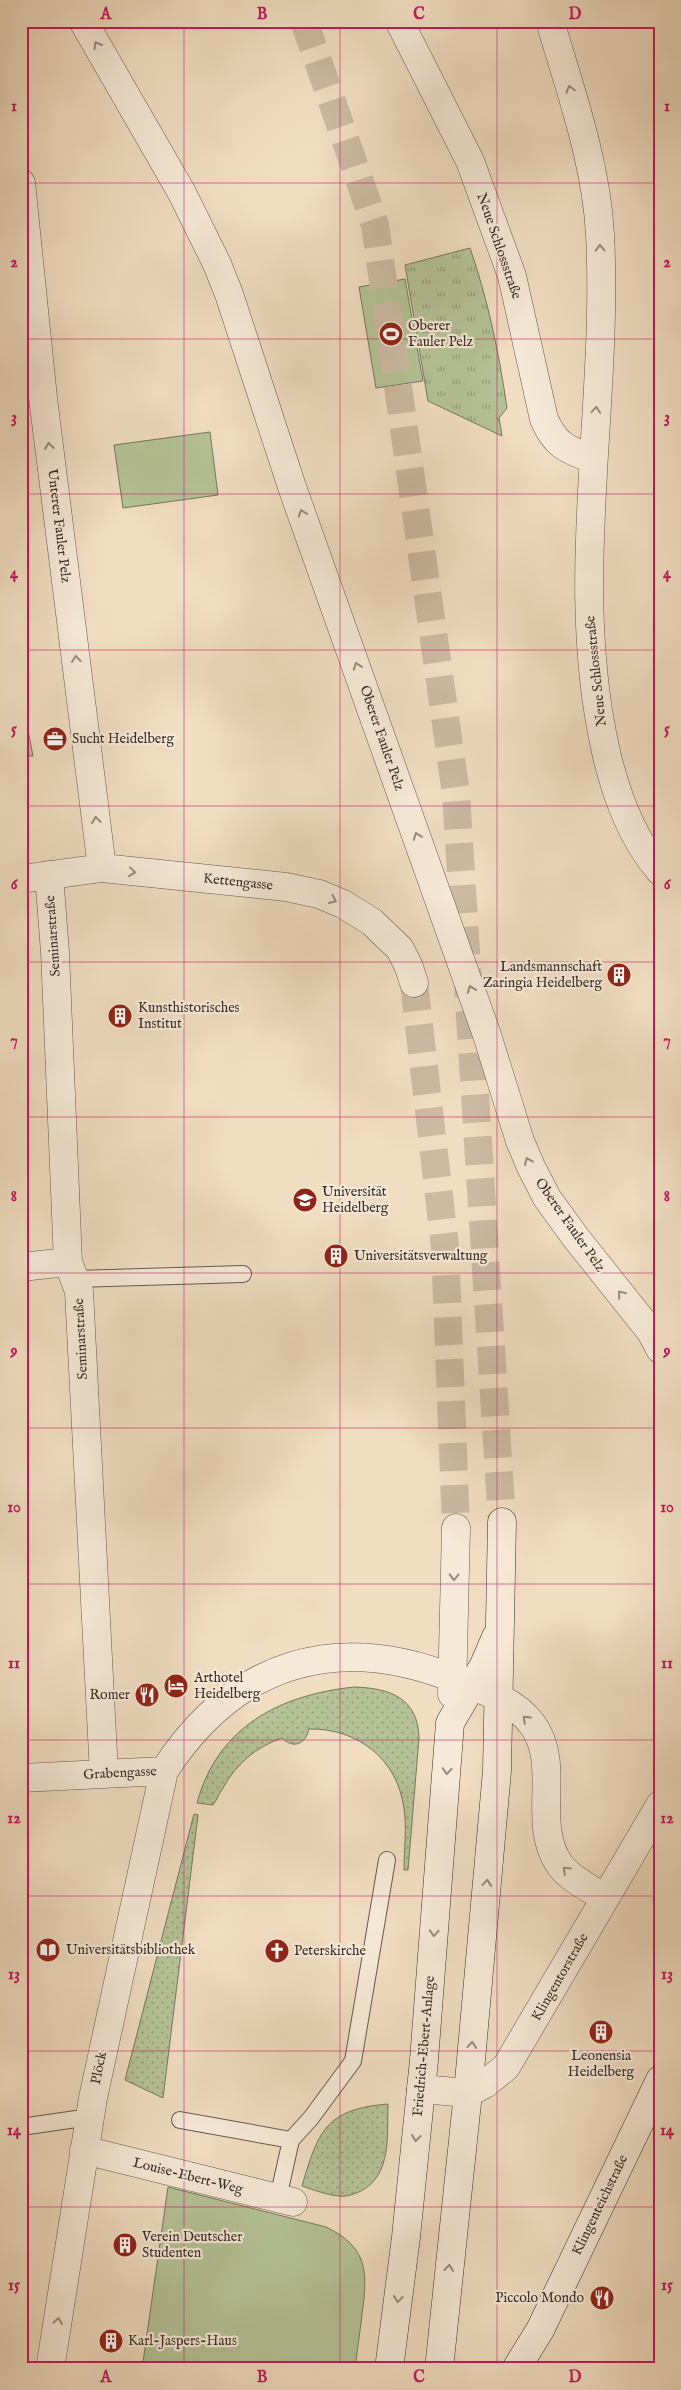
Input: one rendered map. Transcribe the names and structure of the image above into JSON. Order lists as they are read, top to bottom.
{
  "streets": {
    "street": [
      "Neue Schlossstraße",
      "Unterer Fauler Pelz",
      "Oberer Fauler Pelz",
      "Kettengasse",
      "Seminarstraße",
      "Grabengasse",
      "Klingentorstraße",
      "Friedrich-Ebert-Anlage",
      "Plöck",
      "Louise-Ebert-Weg",
      "Klingenteichstraße"
    ]
  },
  "crossings": [
    ["Unterer Fauler Pelz", "Kettengasse"],
    ["Kettengasse", "Seminarstraße"],
    ["Seminarstraße", "Grabengasse"],
    ["Grabengasse", "Klingentorstraße"],
    ["Grabengasse", "Friedrich-Ebert-Anlage"],
    ["Grabengasse", "Plöck"],
    ["Plöck", "Louise-Ebert-Weg"]
  ],
  "one_way": [
    "Unterer Fauler Pelz",
    "Oberer Fauler Pelz",
    "Kettengasse",
    "Plöck"
  ],
  "places": {
    "sports": ["Oberer Fauler Pelz"],
    "office": ["Sucht Heidelberg"],
    "building": [
      "Landsmannschaft Zaringia Heidelberg",
      "Kunsthistorisches Institut",
      "Universitätsverwaltung",
      "Leonensia Heidelberg",
      "Verein Deutscher Studenten",
      "Karl-Jaspers-Haus"
    ],
    "school or university": ["Universität Heidelberg"],
    "hotel": ["Arthotel Heidelberg"],
    "restaurant": ["Romer", "Piccolo Mondo"],
    "library": ["Universitätsbibliothek"],
    "church": ["Peterskirche"]
  },
  "grid": {
    "columns": [
      "A",
      "B",
      "C",
      "D"
    ],
    "rows": [
      "1",
      "2",
      "3",
      "4",
      "5",
      "6",
      "7",
      "8",
      "9",
      "10",
      "11",
      "12",
      "13",
      "14",
      "15"
    ]
  }
}
